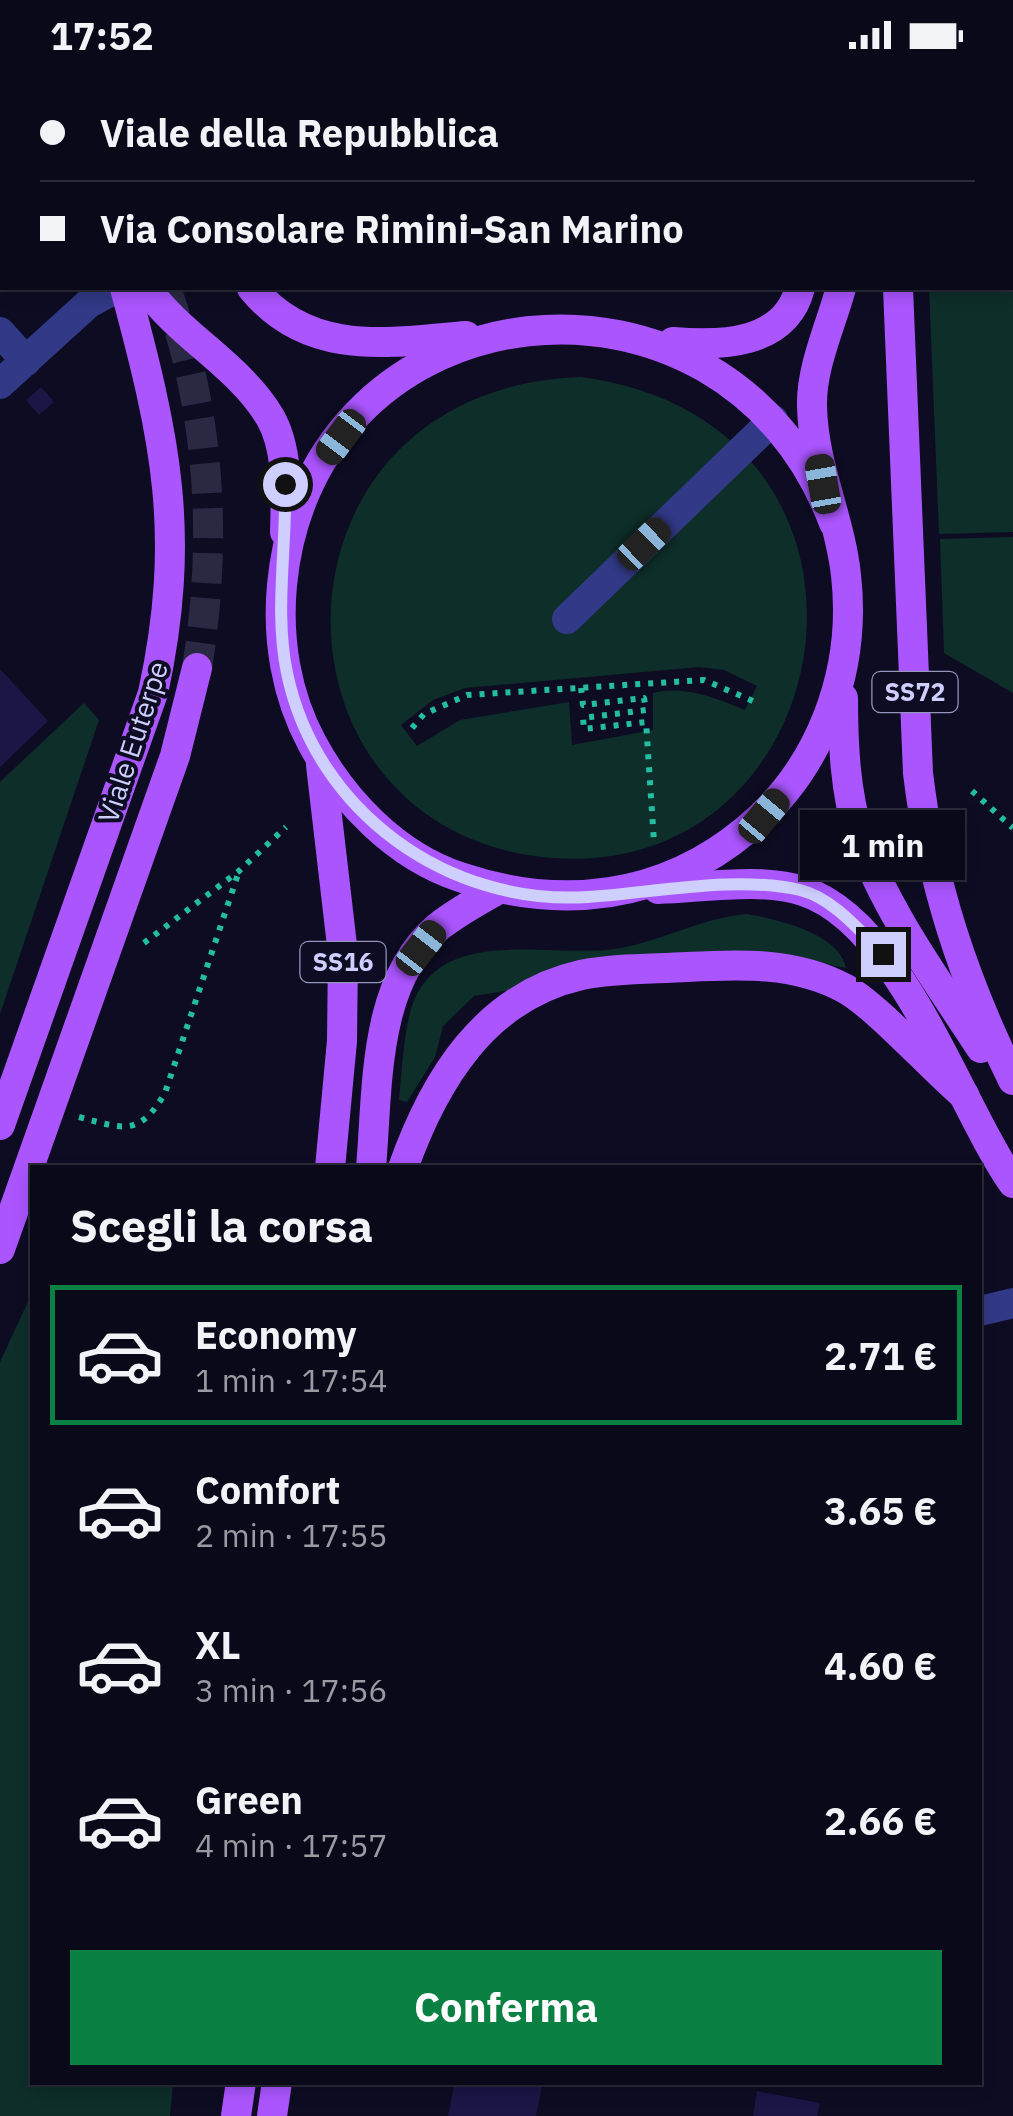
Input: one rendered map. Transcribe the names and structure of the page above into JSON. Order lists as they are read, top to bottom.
{
  "streets": {
    "main road": ["SS72", "Viale Euterpe", "SS16"]
  },
  "crossings": [
    ["SS72", "SS16"]
  ],
  "page": {
    "status": "17:52",
    "banner": ["Viale della Repubblica", "Via Consolare Rimini-San Marino"],
    "bubble": "1 min",
    "heading": "Scegli la corsa",
    "list": [
      {
        "name": "Economy",
        "note": "1 min · 17:54",
        "value": "2.71 €"
      },
      {
        "name": "Comfort",
        "note": "2 min · 17:55",
        "value": "3.65 €"
      },
      {
        "name": "XL",
        "note": "3 min · 17:56",
        "value": "4.60 €"
      },
      {
        "name": "Green",
        "note": "4 min · 17:57",
        "value": "2.66 €"
      }
    ],
    "buttons": "Conferma"
  }
}
